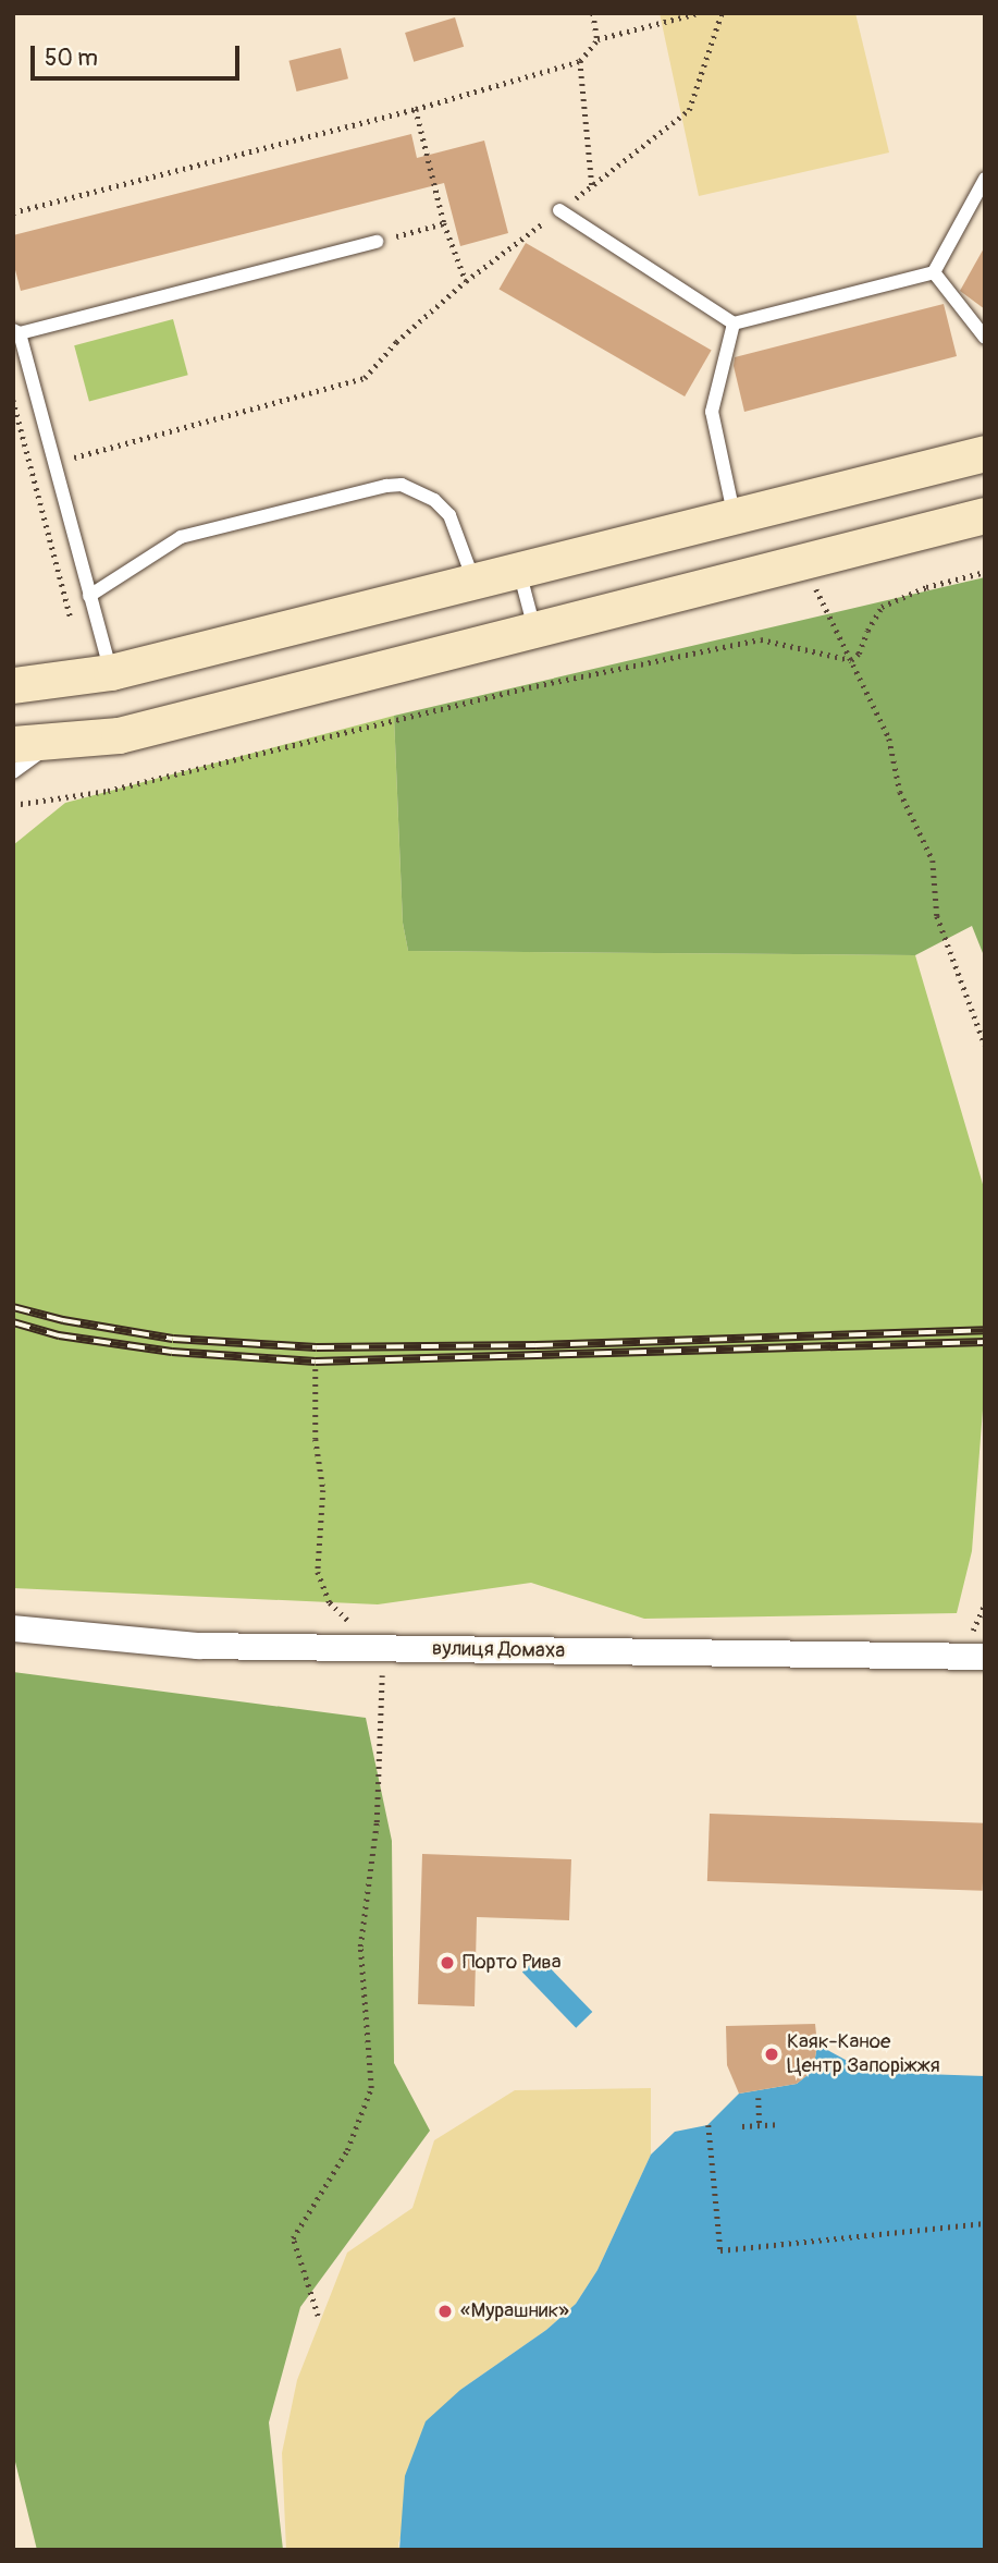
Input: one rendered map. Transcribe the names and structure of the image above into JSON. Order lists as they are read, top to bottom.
{
  "streets": {
    "street": ["вулиця Домаха"]
  },
  "places": ["Порто Рива", "Каяк-Каное Центр Запоріжжя", "«Мурашник»"],
  "scale_bar": "50 m"
}
